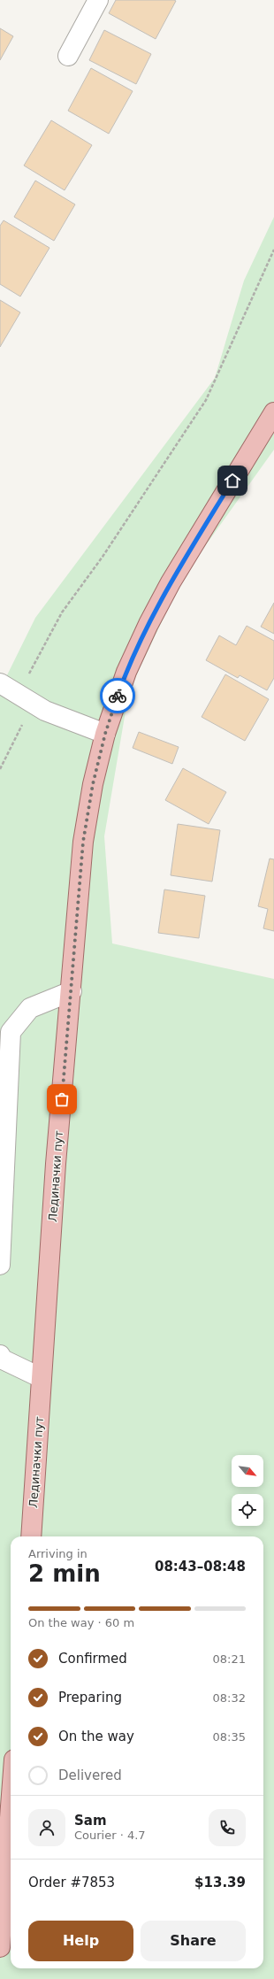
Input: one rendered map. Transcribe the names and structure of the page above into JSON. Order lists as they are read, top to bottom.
{
  "streets": {
    "main road": ["Лединачки пут"]
  },
  "north": "bottom right",
  "page": {
    "heading": ["2 min", "Arriving in", "08:43–08:48"],
    "panel": [
      "Sam",
      "Courier · 4.7",
      "Order #7853",
      "$13.39"
    ],
    "bar": "On the way · 60 m",
    "list": [
      ["Confirmed", "08:21"],
      ["Preparing", "08:32"],
      ["On the way", "08:35"],
      "Delivered"
    ],
    "buttons": ["Help", "Share"]
  }
}
